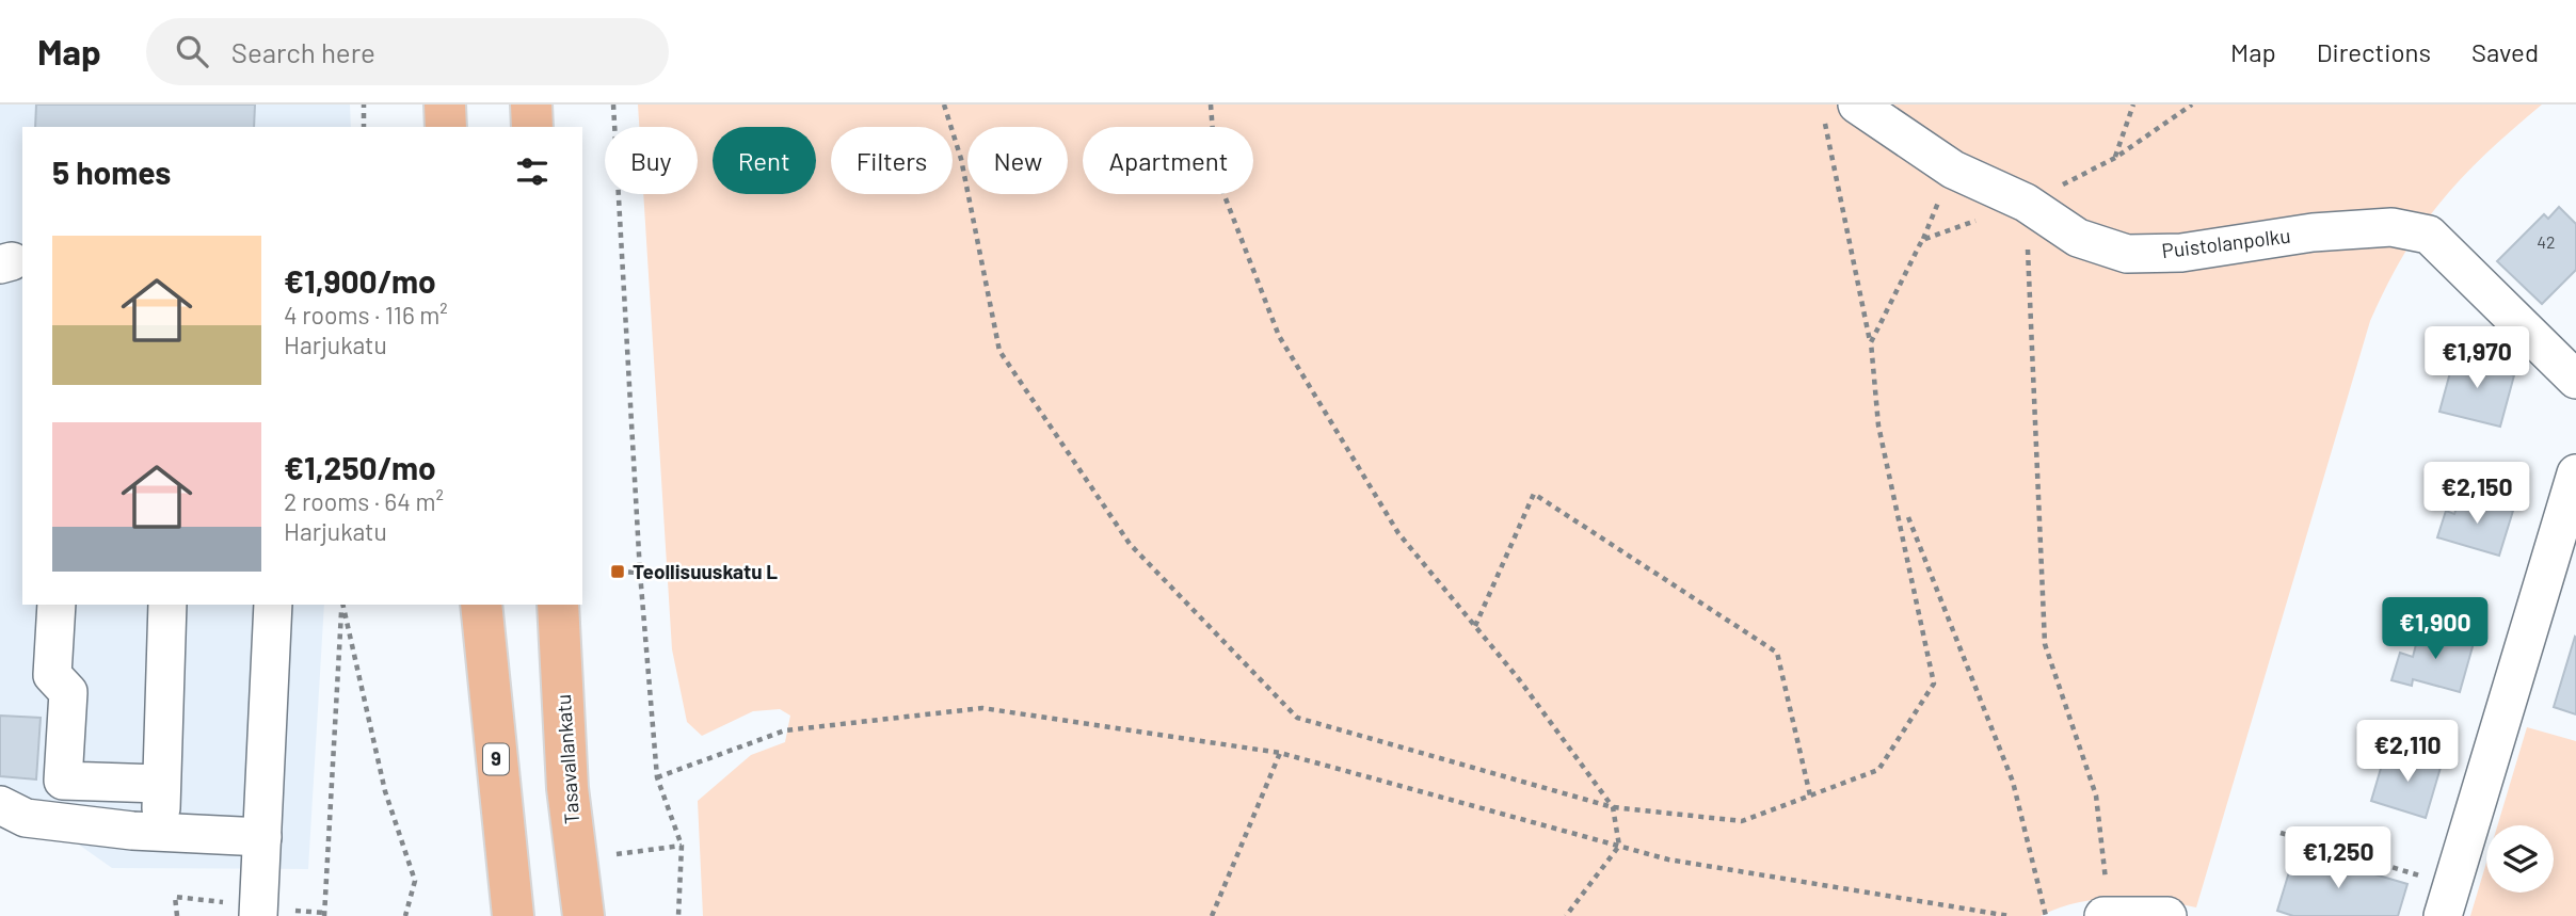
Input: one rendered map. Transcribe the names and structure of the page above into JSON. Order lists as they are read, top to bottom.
{
  "streets": {
    "main road": ["9", "Tasavallankatu"],
    "street": ["Puistolanpolku"]
  },
  "places": {
    "transit": ["Teollisuuskatu L"]
  },
  "house_numbers": ["42"],
  "page": {
    "header": "Map",
    "search": "Search here",
    "nav": ["Map", "Directions", "Saved"],
    "chip": [
      "Buy",
      "Rent",
      "Filters",
      "New",
      "Apartment"
    ],
    "heading": "5 homes",
    "list": [
      {
        "name": "€1,900/mo",
        "note": "4 rooms · 116 m² · Harjukatu"
      },
      {
        "name": "€1,250/mo",
        "note": "2 rooms · 64 m² · Harjukatu"
      }
    ],
    "price": [
      "€1,970",
      "€2,150",
      "€1,900",
      "€2,110",
      "€1,250"
    ]
  }
}
